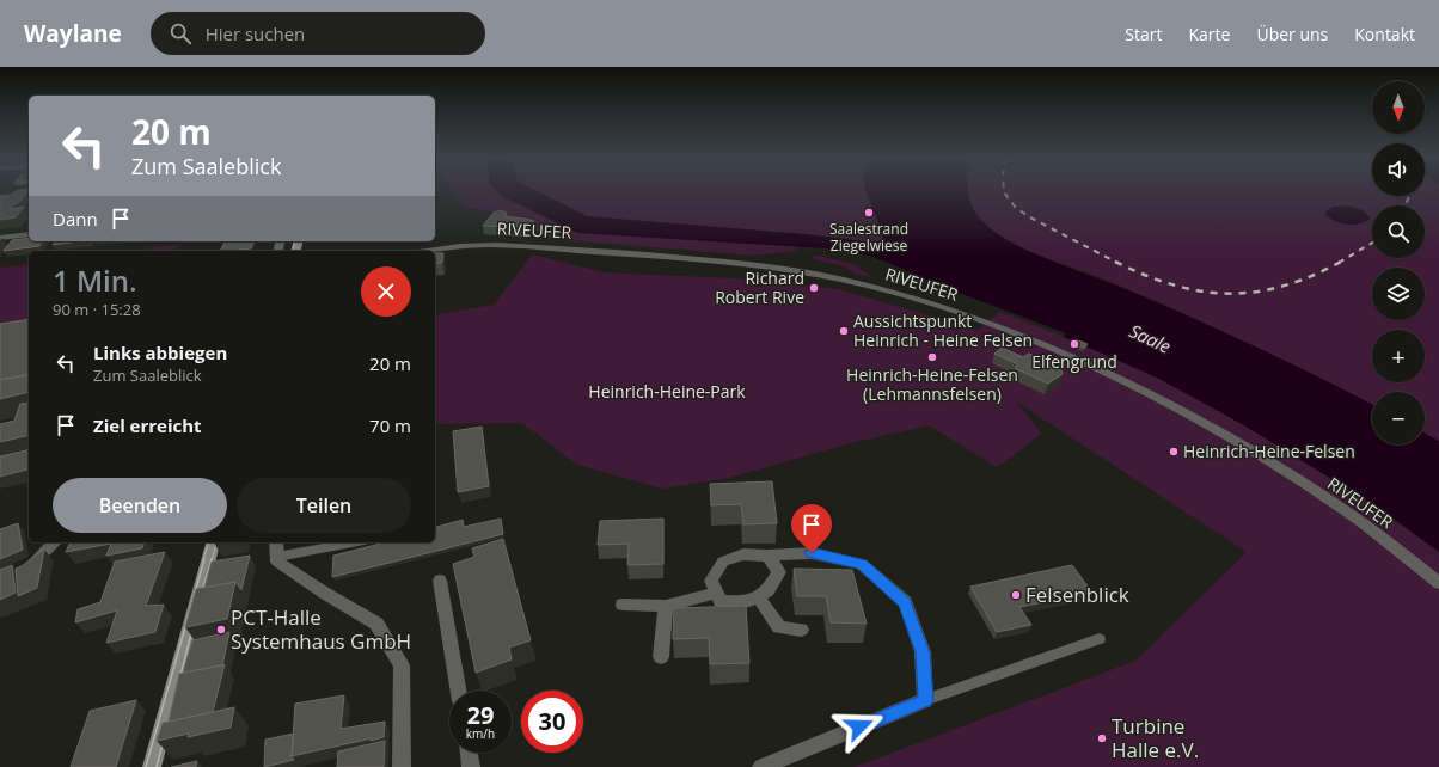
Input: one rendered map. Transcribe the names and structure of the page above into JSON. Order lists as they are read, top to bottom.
{
  "streets": {
    "street": ["RIVEUFER"]
  },
  "water": ["Saale"],
  "parks": ["Heinrich-Heine-Park"],
  "places": [
    "Saalestrand Ziegelwiese",
    "Richard Robert Rive",
    "Aussichtspunkt Heinrich - Heine Felsen",
    "Elfengrund",
    "Heinrich-Heine-Felsen (Lehmannsfelsen)",
    "Heinrich-Heine-Felsen",
    "Felsenblick",
    "PCT-Halle Systemhaus GmbH",
    "Turbine Halle e.V."
  ],
  "north": "bottom",
  "page": {
    "header": "Waylane",
    "search": "Hier suchen",
    "nav": [
      "Start",
      "Karte",
      "Über uns",
      "Kontakt"
    ],
    "map_buttons": ["+", "−"],
    "turn": ["20 m", "Zum Saaleblick"],
    "then": "Dann",
    "heading": ["1 Min.", "90 m · 15:28"],
    "list": [
      {
        "name": "Links abbiegen",
        "note": "Zum Saaleblick",
        "value": "20 m"
      },
      {
        "name": "Ziel erreicht",
        "value": "70 m"
      }
    ],
    "buttons": ["Beenden", "Teilen"],
    "speed": "29 km/h",
    "limit": "30"
  }
}
